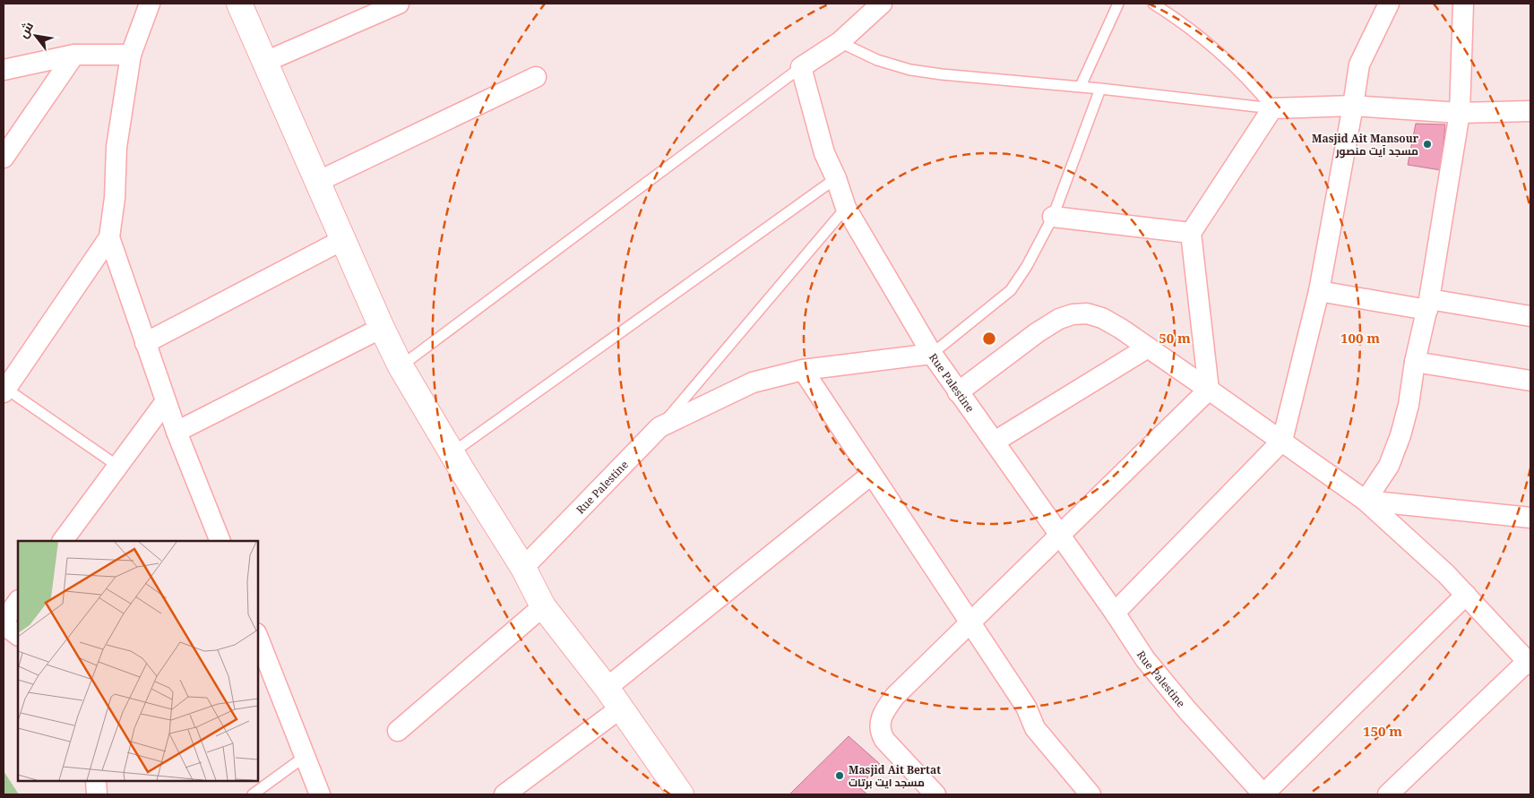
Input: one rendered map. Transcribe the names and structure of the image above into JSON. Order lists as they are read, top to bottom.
{
  "streets": {
    "street": ["Rue Palestine"]
  },
  "places": ["Masjid Ait Mansour مسجد آيت منصور", "Masjid Ait Bertat مسجد ايت برتات"],
  "north": "top left",
  "rings": ["50 m", "100 m", "150 m"]
}
